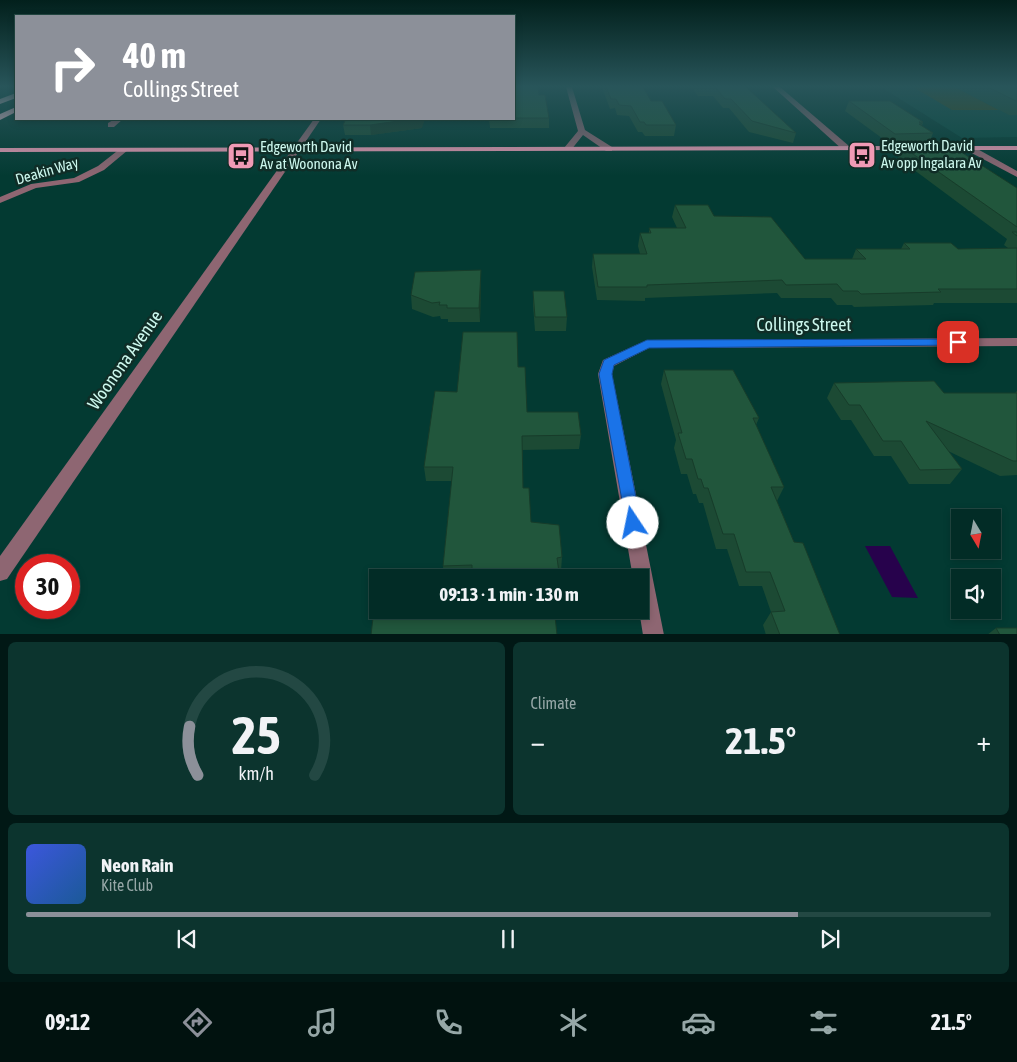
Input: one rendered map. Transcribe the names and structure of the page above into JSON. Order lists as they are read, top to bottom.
{
  "streets": {
    "street": ["Deakin Way", "Collings Street", "Woonona Avenue"]
  },
  "places": {
    "bus stop": ["Edgeworth David Av opp Ingalara Av", "Edgeworth David Av at Woonona Av"]
  },
  "north": "bottom",
  "page": {
    "turn": ["40 m", "Collings Street"],
    "limit": "30",
    "trip": "09:13 · 1 min · 130 m",
    "tile": "Climate",
    "heat": ["−", "21.5°", "+"],
    "song": ["Neon Rain", "Kite Club"],
    "tabs": ["09:12", "21.5°"],
    "gauge": ["25", "km/h"]
  }
}
